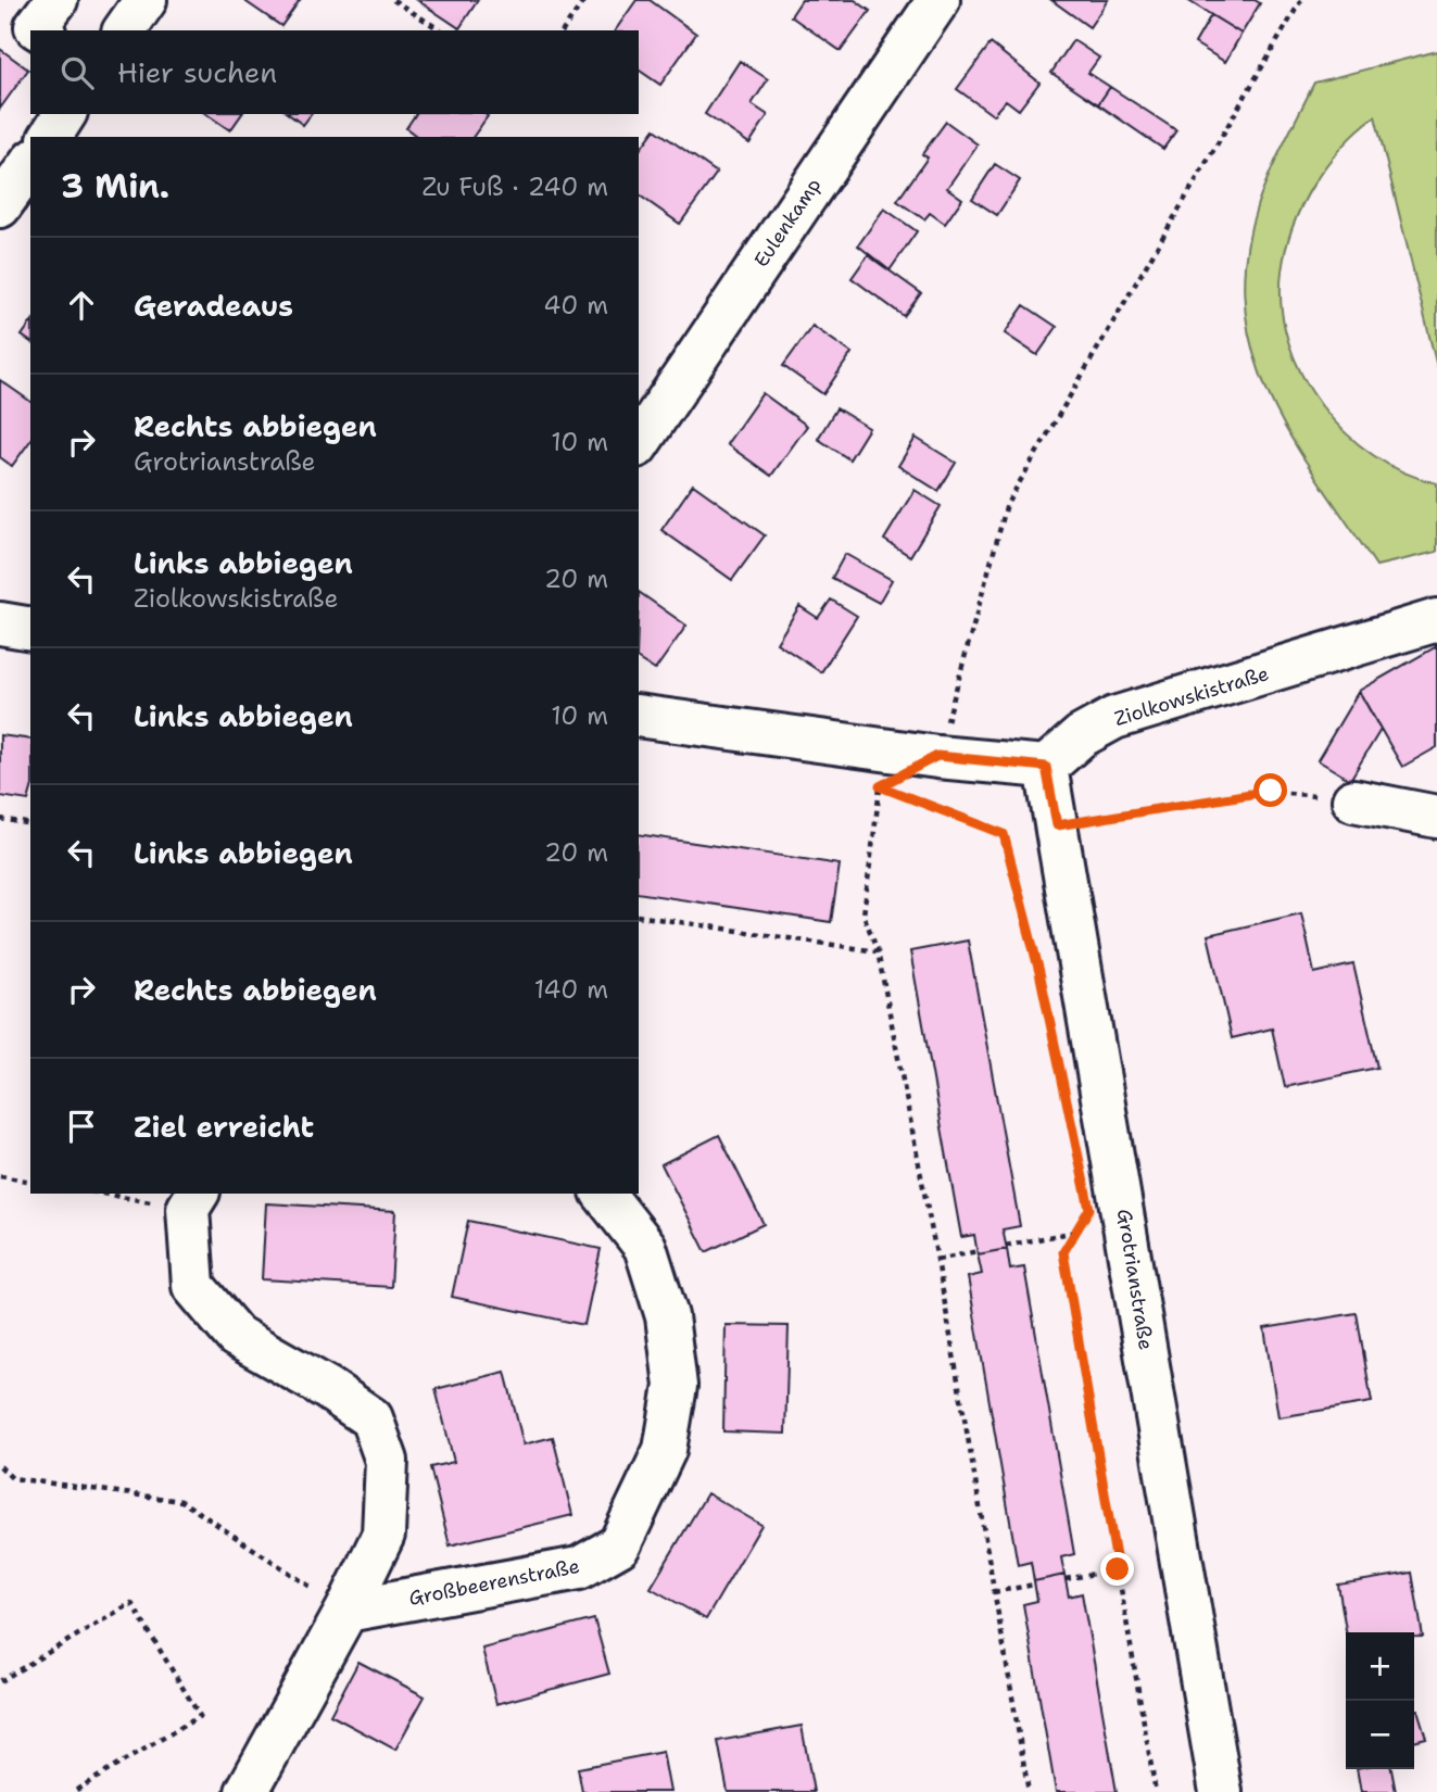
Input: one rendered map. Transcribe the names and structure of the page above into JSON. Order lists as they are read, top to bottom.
{
  "streets": {
    "street": [
      "Eulenkamp",
      "Ziolkowskistraße",
      "Grotrianstraße",
      "Großbeerenstraße"
    ]
  },
  "crossings": [
    ["Ziolkowskistraße", "Grotrianstraße"]
  ],
  "page": {
    "search": "Hier suchen",
    "heading": ["3 Min.", "Zu Fuß · 240 m"],
    "list": [
      ["Geradeaus", "40 m"],
      ["Rechts abbiegen", "Grotrianstraße", "10 m"],
      ["Links abbiegen", "Ziolkowskistraße", "20 m"],
      ["Links abbiegen", "10 m"],
      ["Links abbiegen", "20 m"],
      ["Rechts abbiegen", "140 m"],
      "Ziel erreicht"
    ],
    "map_buttons": ["+", "−"]
  }
}
